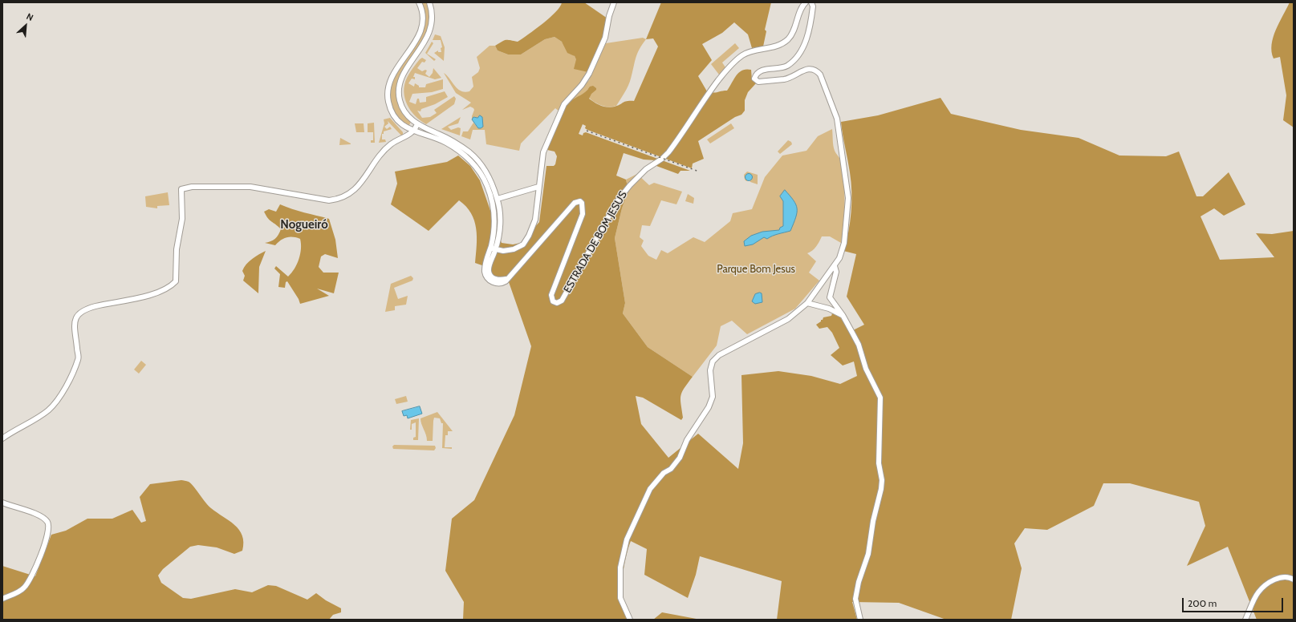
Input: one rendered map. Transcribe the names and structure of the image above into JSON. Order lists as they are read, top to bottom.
{
  "streets": {
    "main road": ["ESTRADA DE BOM JESUS"]
  },
  "districts": ["Nogueiró"],
  "parks": ["Parque Bom Jesus"],
  "scale_bar": "200 m",
  "north": "top right"
}
